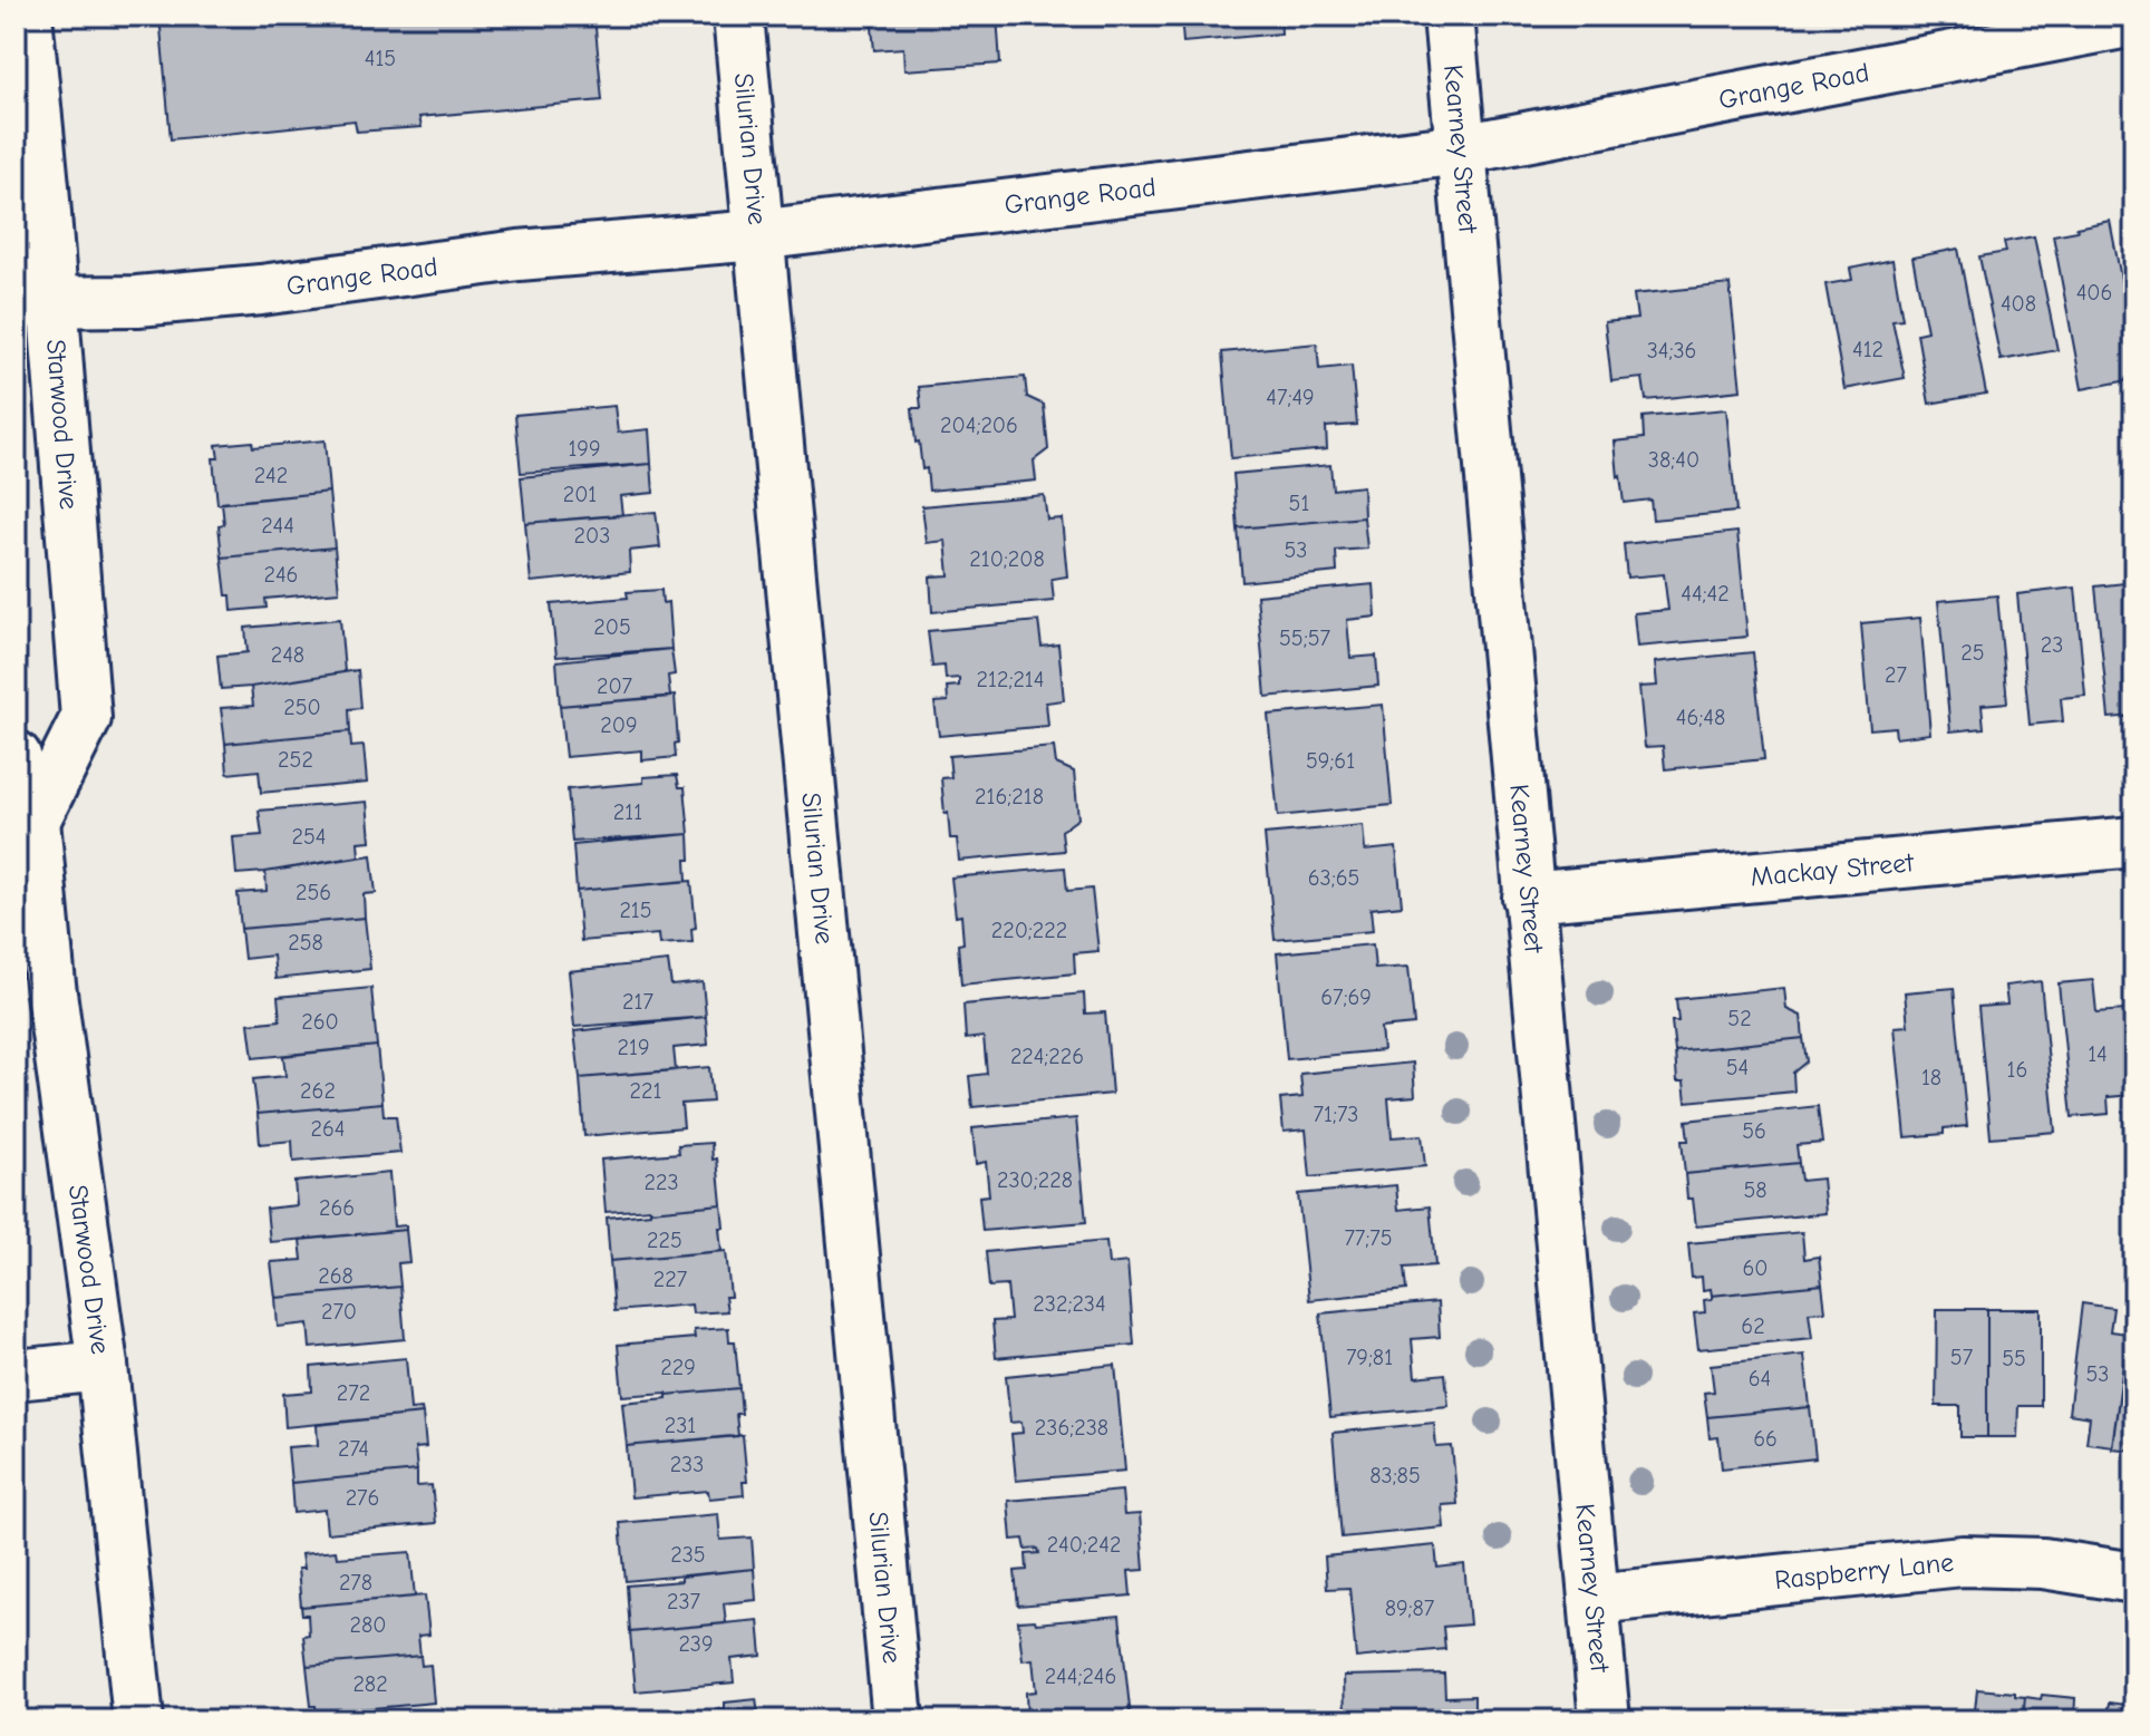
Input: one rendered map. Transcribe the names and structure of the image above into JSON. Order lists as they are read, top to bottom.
{
  "streets": {
    "street": [
      "Grange Road",
      "Silurian Drive",
      "Kearney Street",
      "Starwood Drive",
      "Mackay Street",
      "Raspberry Lane"
    ]
  },
  "crossings": [
    ["Grange Road", "Silurian Drive"],
    ["Grange Road", "Kearney Street"],
    ["Grange Road", "Starwood Drive"],
    ["Kearney Street", "Mackay Street"],
    ["Kearney Street", "Raspberry Lane"]
  ],
  "house_numbers": [
    "415",
    "406",
    "408",
    "412",
    "34;36",
    "47;49",
    "204;206",
    "199",
    "38;40",
    "242",
    "201",
    "51",
    "244",
    "203",
    "53",
    "210;208",
    "246",
    "44;42",
    "205",
    "55;57",
    "23",
    "25",
    "248",
    "27",
    "212;214",
    "207",
    "250",
    "46;48",
    "209",
    "252",
    "59;61",
    "216;218",
    "211",
    "254",
    "63;65",
    "256",
    "215",
    "220;222",
    "258",
    "67;69",
    "217",
    "52",
    "260",
    "219",
    "14",
    "224;226",
    "54",
    "16",
    "18",
    "262",
    "221",
    "71;73",
    "264",
    "56",
    "230;228",
    "223",
    "58",
    "266",
    "77;75",
    "225",
    "60",
    "268",
    "227",
    "232;234",
    "270",
    "62",
    "79;81",
    "57",
    "55",
    "229",
    "53",
    "64",
    "272",
    "231",
    "236;238",
    "66",
    "274",
    "233",
    "83;85",
    "276",
    "240;242",
    "235",
    "278",
    "237",
    "89;87",
    "280",
    "239",
    "244;246",
    "282"
  ]
}
